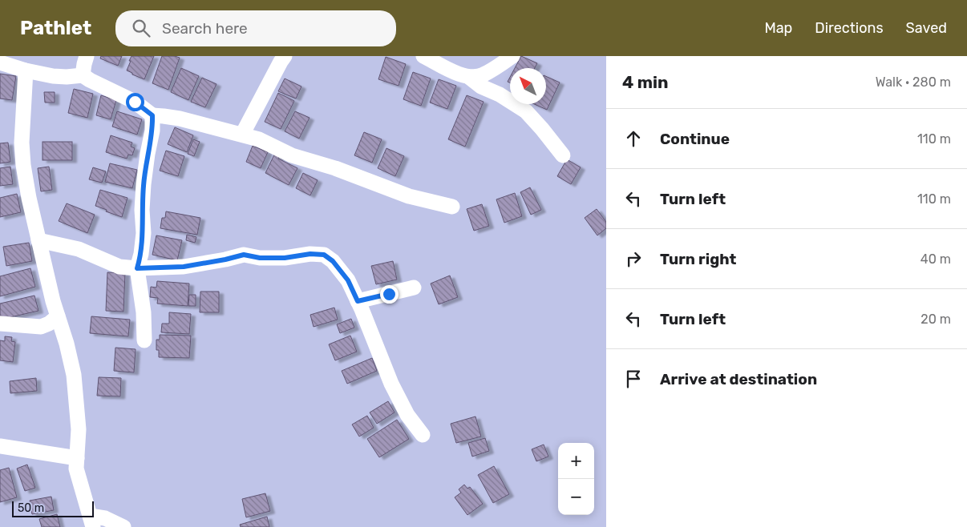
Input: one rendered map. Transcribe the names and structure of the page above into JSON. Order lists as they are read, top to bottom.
{
  "scale_bar": "50 m",
  "north": "top left",
  "page": {
    "header": "Pathlet",
    "search": "Search here",
    "nav": ["Map", "Directions", "Saved"],
    "heading": ["4 min", "Walk · 280 m"],
    "list": [
      ["Continue", "110 m"],
      ["Turn left", "110 m"],
      ["Turn right", "40 m"],
      ["Turn left", "20 m"],
      "Arrive at destination"
    ],
    "map_buttons": ["+", "−"],
    "scale": "50 m"
  }
}
